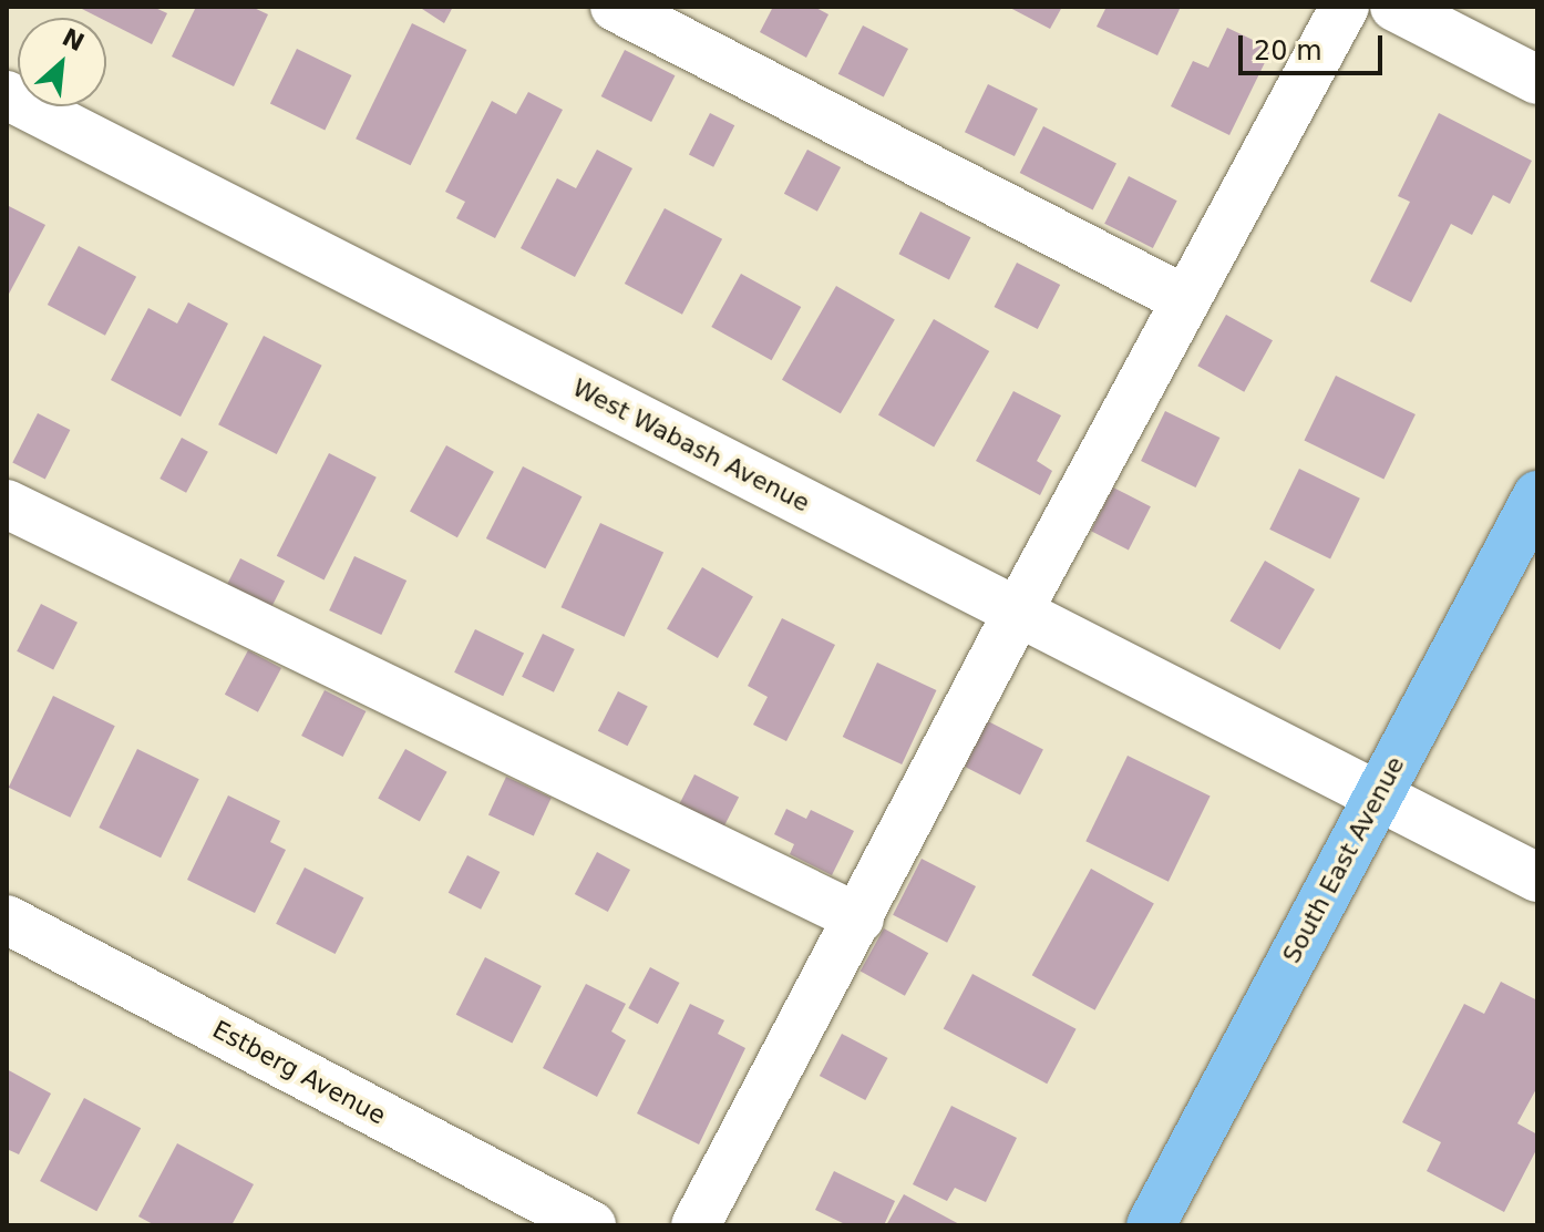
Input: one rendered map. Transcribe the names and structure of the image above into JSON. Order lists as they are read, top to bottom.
{
  "streets": {
    "main road": ["South East Avenue"],
    "street": ["West Wabash Avenue", "Estberg Avenue"]
  },
  "crossings": [
    ["West Wabash Avenue", "South East Avenue"]
  ],
  "scale_bar": "20 m",
  "north": "top right"
}
